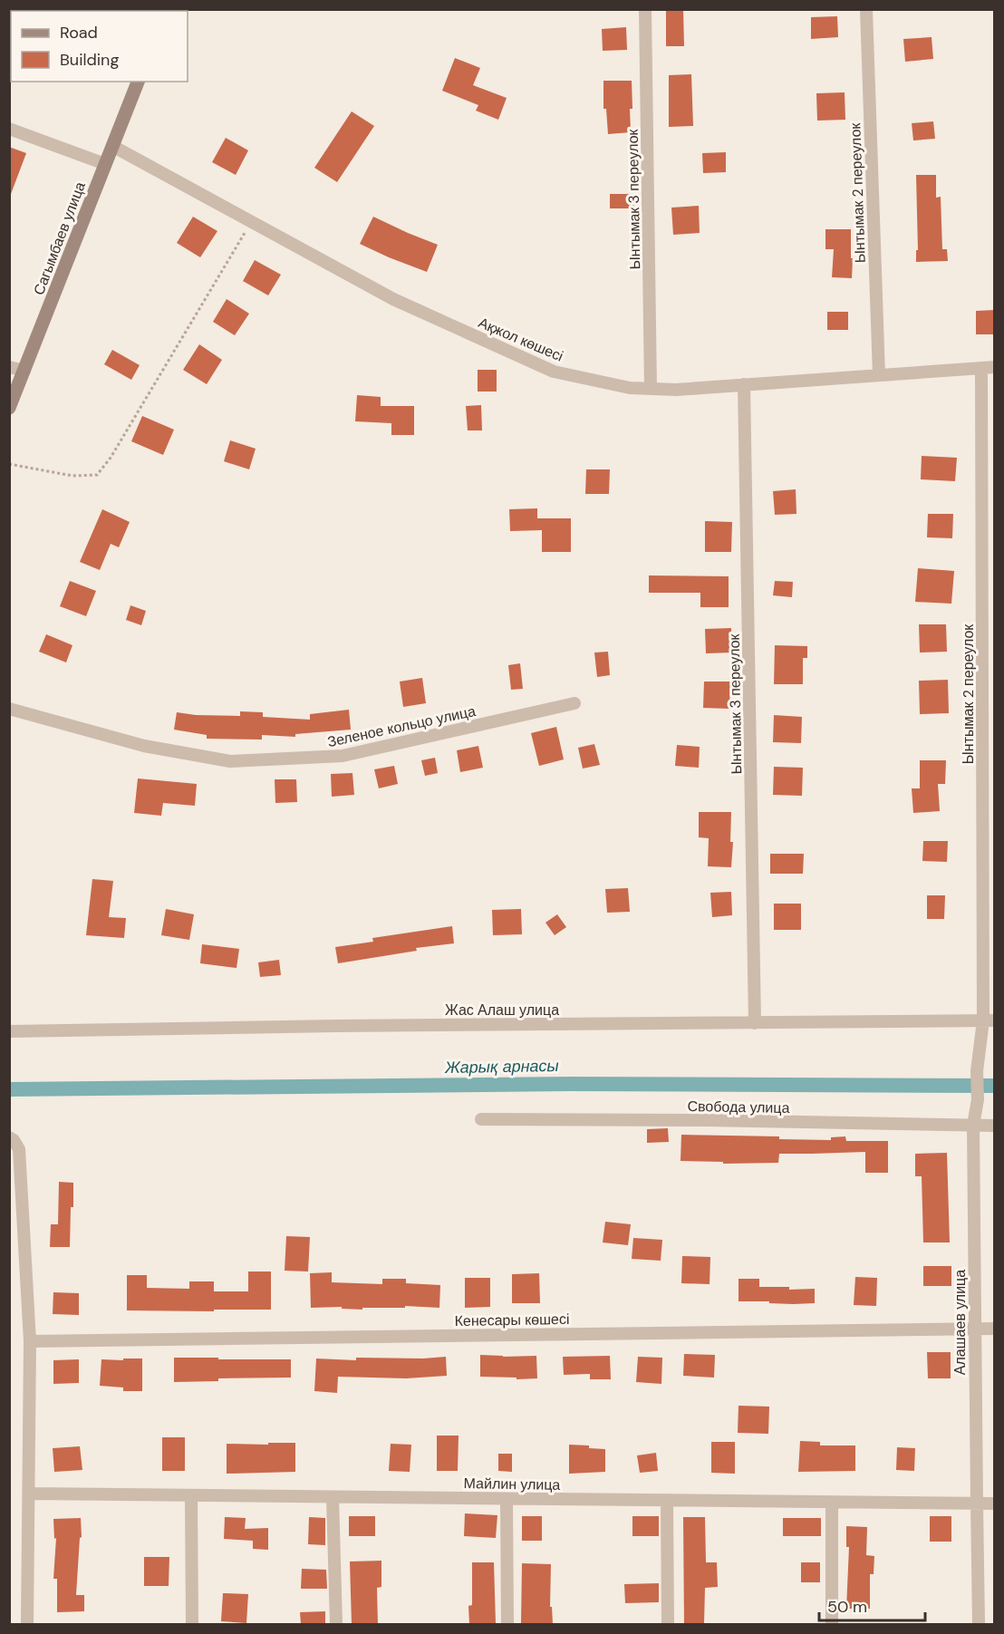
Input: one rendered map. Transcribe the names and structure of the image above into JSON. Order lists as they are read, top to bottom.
{
  "streets": {
    "street": [
      "Ынтымак 2 переулок",
      "Ынтымак 3 переулок",
      "Сагымбаев улица",
      "Ақжол көшесі",
      "Зеленое кольцо улица",
      "Жас Алаш улица",
      "Свобода улица",
      "Кенесары көшесі",
      "Алашаев улица",
      "Майлин улица"
    ]
  },
  "crossings": [
    ["Ынтымак 2 переулок", "Ақжол көшесі"],
    ["Ынтымак 2 переулок", "Жас Алаш улица"],
    ["Ынтымак 2 переулок", "Алашаев улица"],
    ["Ынтымак 3 переулок", "Ақжол көшесі"],
    ["Ынтымак 3 переулок", "Жас Алаш улица"],
    ["Сагымбаев улица", "Ақжол көшесі"],
    ["Жас Алаш улица", "Алашаев улица"],
    ["Свобода улица", "Алашаев улица"],
    ["Кенесары көшесі", "Алашаев улица"],
    ["Алашаев улица", "Майлин улица"]
  ],
  "water": ["Жарық арнасы"],
  "legend": ["Road", "Building"],
  "scale_bar": "50 m"
}
